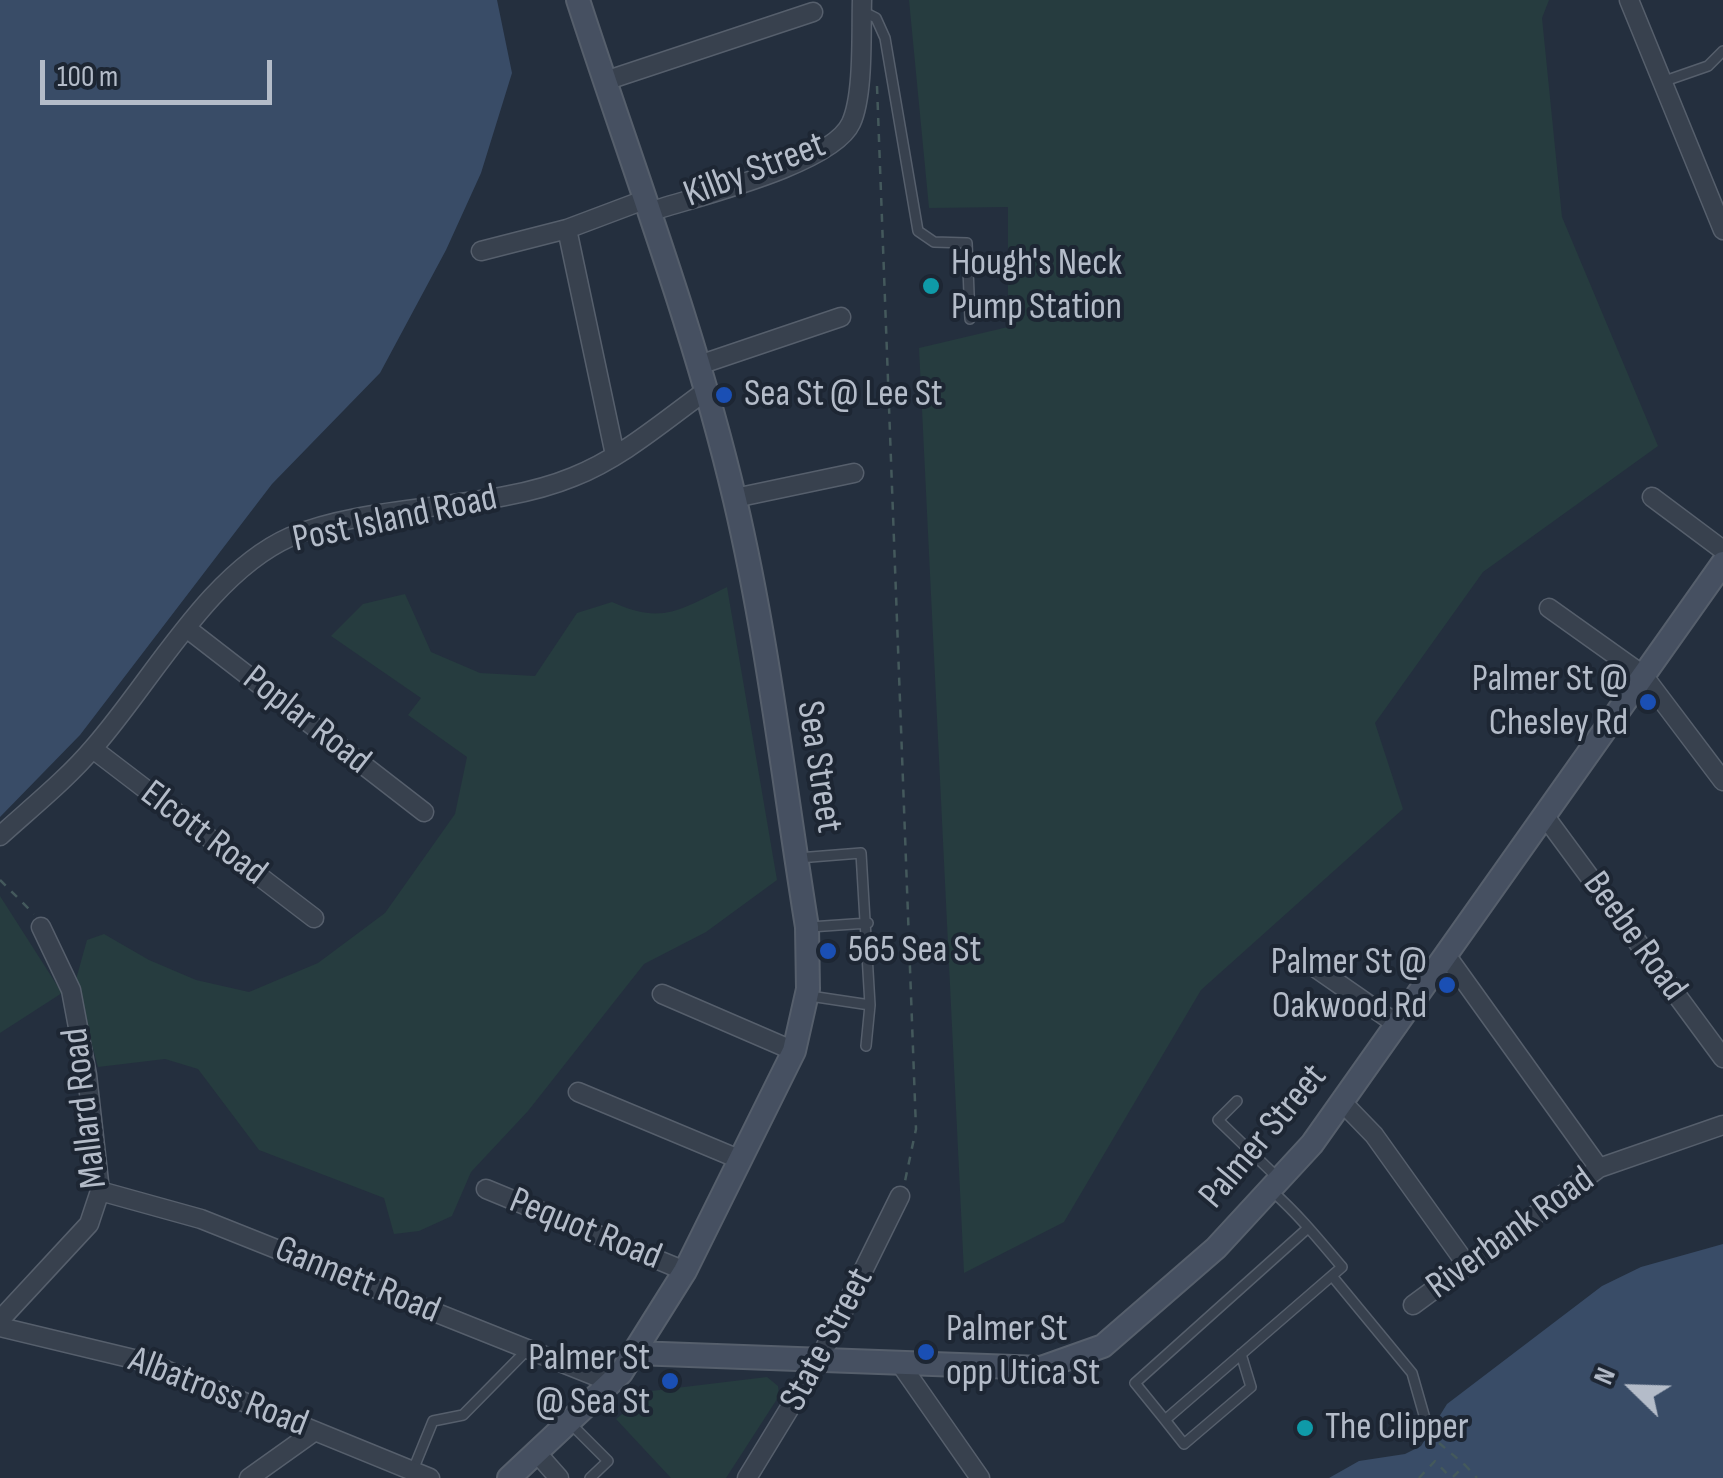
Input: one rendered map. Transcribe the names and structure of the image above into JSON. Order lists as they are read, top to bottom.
{
  "streets": {
    "main road": ["Sea Street", "Palmer Street"],
    "street": [
      "Kilby Street",
      "Post Island Road",
      "Poplar Road",
      "Elcott Road",
      "Beebe Road",
      "Mallard Road",
      "Pequot Road",
      "Riverbank Road",
      "Gannett Road",
      "State Street",
      "Albatross Road"
    ]
  },
  "crossings": [
    ["Kilby Street", "Sea Street"],
    ["Post Island Road", "Poplar Road"],
    ["Post Island Road", "Sea Street"],
    ["Post Island Road", "Elcott Road"],
    ["Sea Street", "Palmer Street"],
    ["Sea Street", "Pequot Road"],
    ["Sea Street", "Gannett Road"],
    ["Beebe Road", "Palmer Street"],
    ["Mallard Road", "Gannett Road"],
    ["Mallard Road", "Albatross Road"],
    ["Palmer Street", "State Street"]
  ],
  "places": [
    "Hough's Neck Pump Station",
    "Sea St @ Lee St",
    "Palmer St @ Chesley Rd",
    "565 Sea St",
    "Palmer St @ Oakwood Rd",
    "Palmer St opp Utica St",
    "Palmer St @ Sea St",
    "The Clipper"
  ],
  "scale_bar": "100 m",
  "north": "top left"
}
